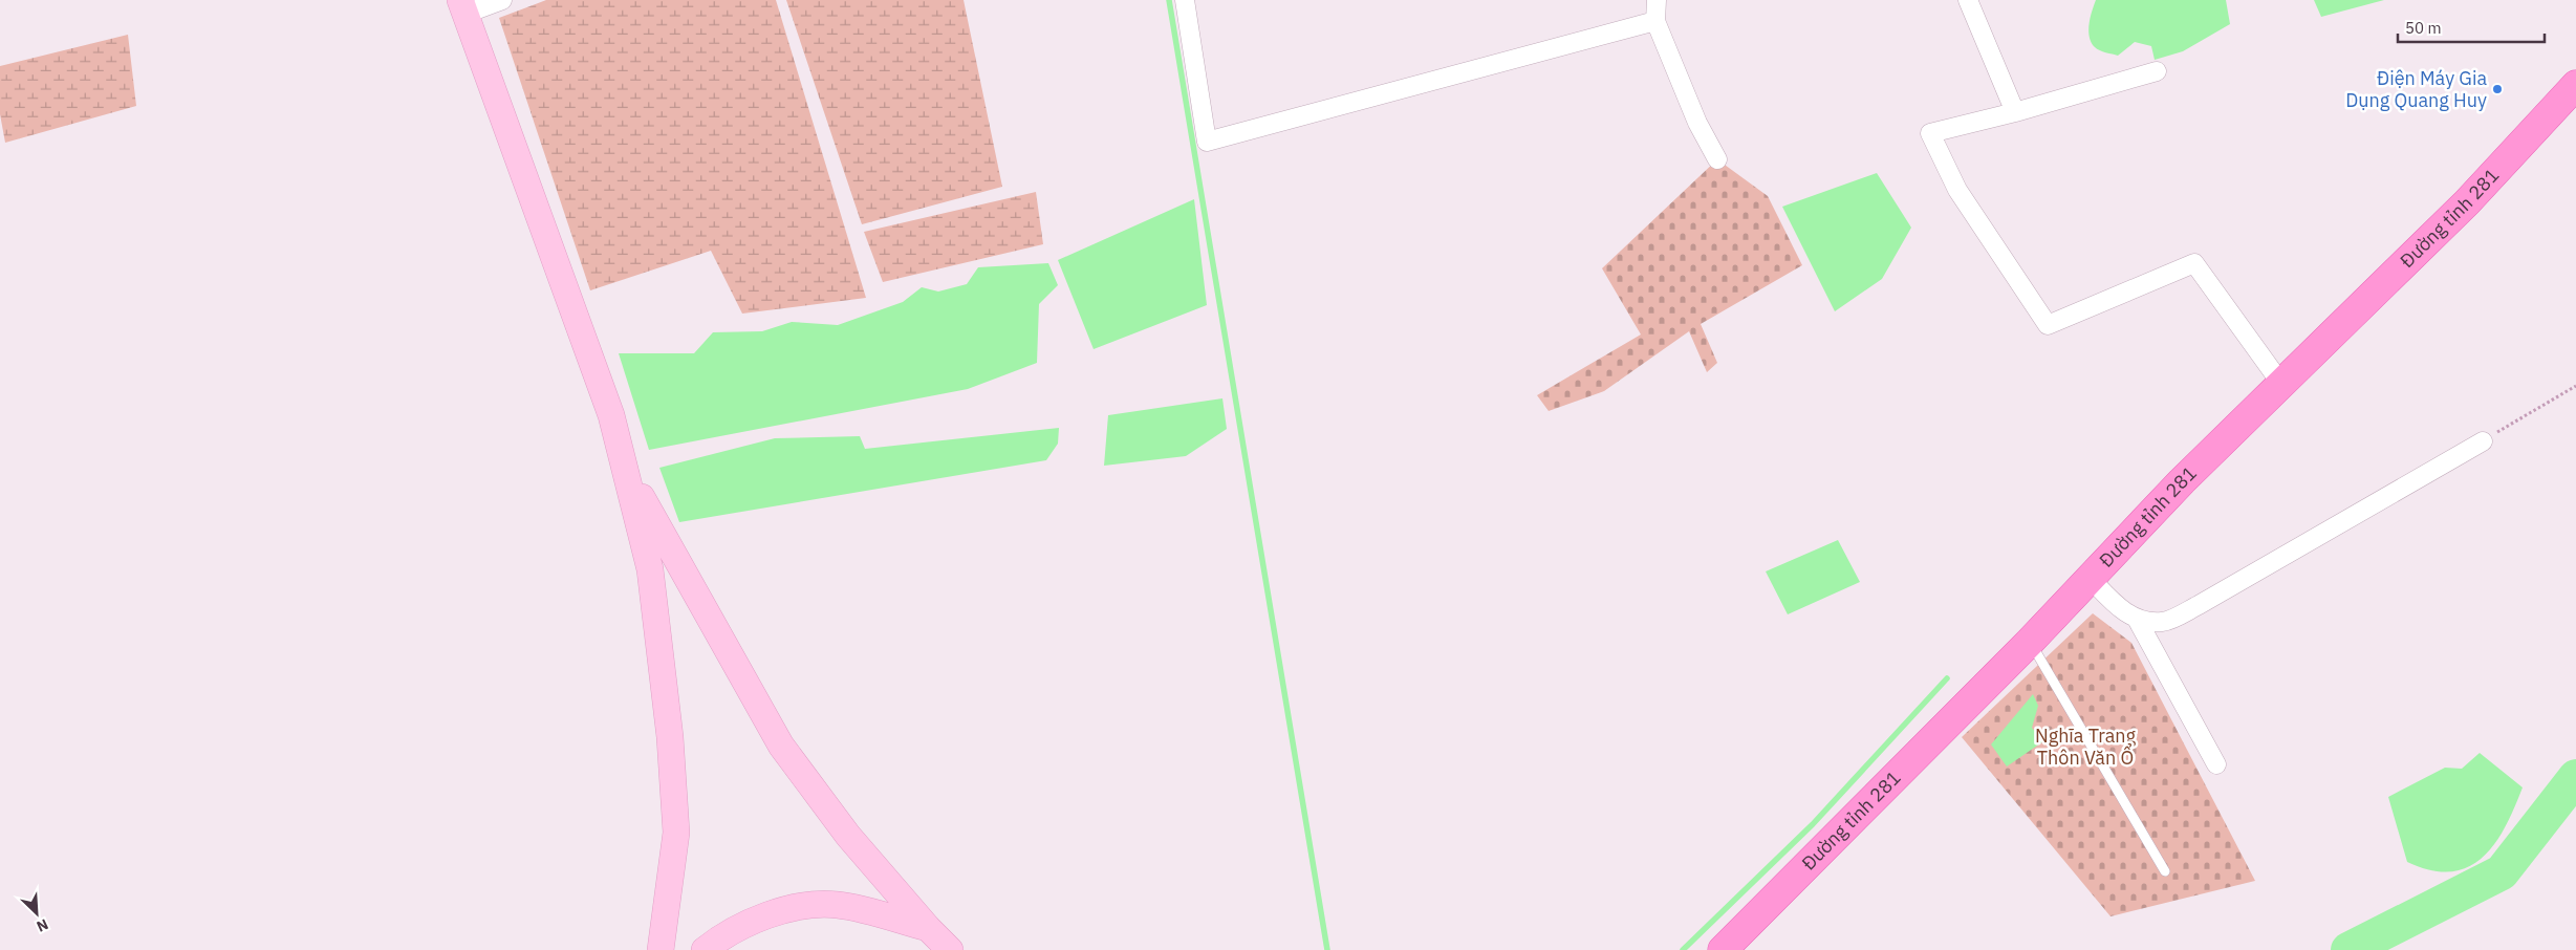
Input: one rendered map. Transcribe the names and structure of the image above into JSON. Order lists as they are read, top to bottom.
{
  "streets": {
    "main road": ["Đường tỉnh 281"]
  },
  "parks": ["Nghĩa Trang Thôn Văn Ổ"],
  "places": ["Điện Máy Gia Dụng Quang Huy"],
  "scale_bar": "50 m",
  "north": "bottom right"
}
